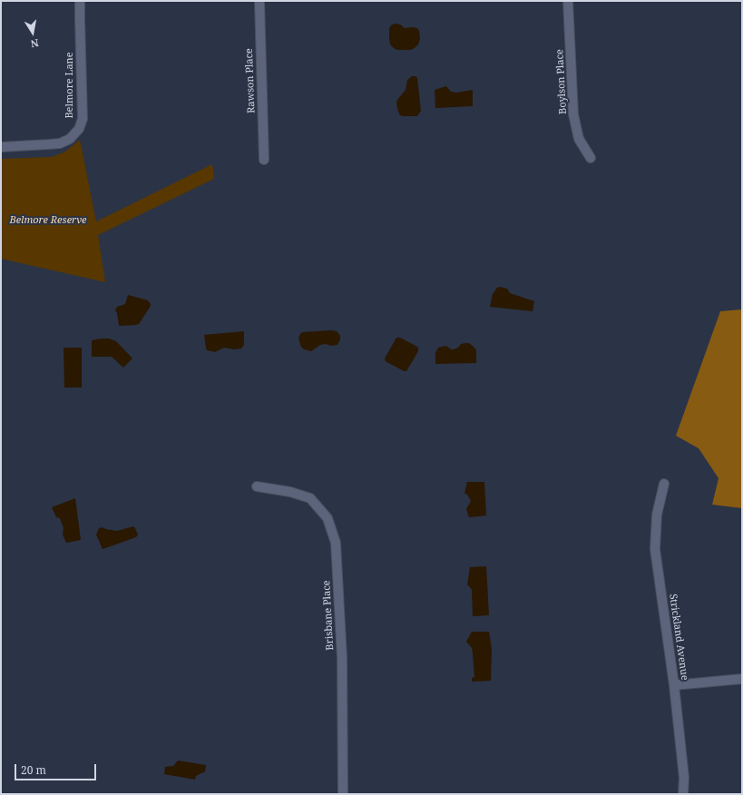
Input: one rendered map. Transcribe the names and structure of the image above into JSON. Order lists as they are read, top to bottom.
{
  "streets": {
    "street": [
      "Rawson Place",
      "Boylson Place",
      "Belmore Lane",
      "Brisbane Place",
      "Strickland Avenue"
    ]
  },
  "parks": ["Belmore Reserve"],
  "scale_bar": "20 m",
  "north": "bottom"
}
